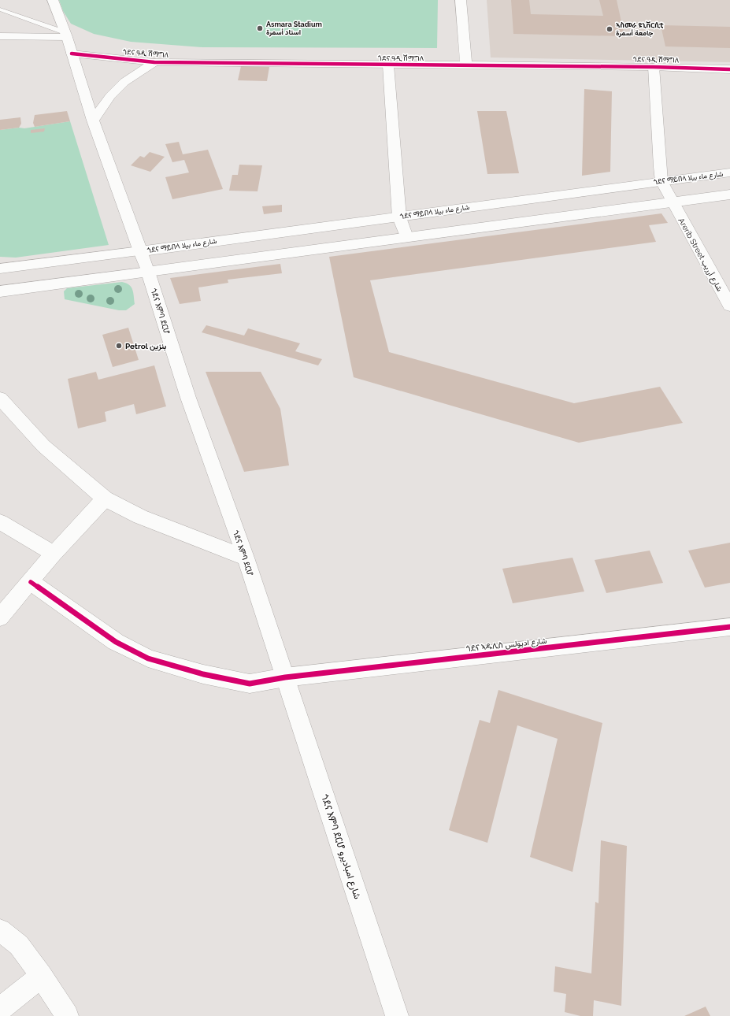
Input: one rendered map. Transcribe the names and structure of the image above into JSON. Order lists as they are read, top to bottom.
{
  "streets": {
    "main road": [
      "ጎደና ዓዲ ሽማግለ",
      "ጎደና ማይበላ شارع ماء بيلا",
      "Arerib Street شارع أرريب",
      "ጎደና እምባ ደርሆ",
      "ጎደና ኣዱሊስ شارع اديولس",
      "ጎደና እምባ ደርሆ شارع امباديرو"
    ]
  },
  "crossings": [
    ["ጎደና ዓዲ ሽማግለ", "ጎደና እምባ ደርሆ"],
    ["ጎደና ማይበላ شارع ماء بيلا", "Arerib Street شارع أرريب"],
    ["ጎደና ማይበላ شارع ماء بيلا", "ጎደና እምባ ደርሆ"],
    ["ጎደና እምባ ደርሆ", "ጎደና ኣዱሊስ شارع اديولس"],
    ["ጎደና እምባ ደርሆ", "ጎደና እምባ ደርሆ شارع امباديرو"],
    ["ጎደና ኣዱሊስ شارع اديولس", "ጎደና እምባ ደርሆ شارع امباديرو"]
  ],
  "places": ["Asmara Stadium استاد أسمرة", "ኣስመራ ዩኒቨርሲቲ جامعة أسمرة", "Petrol بنزين"]
}
